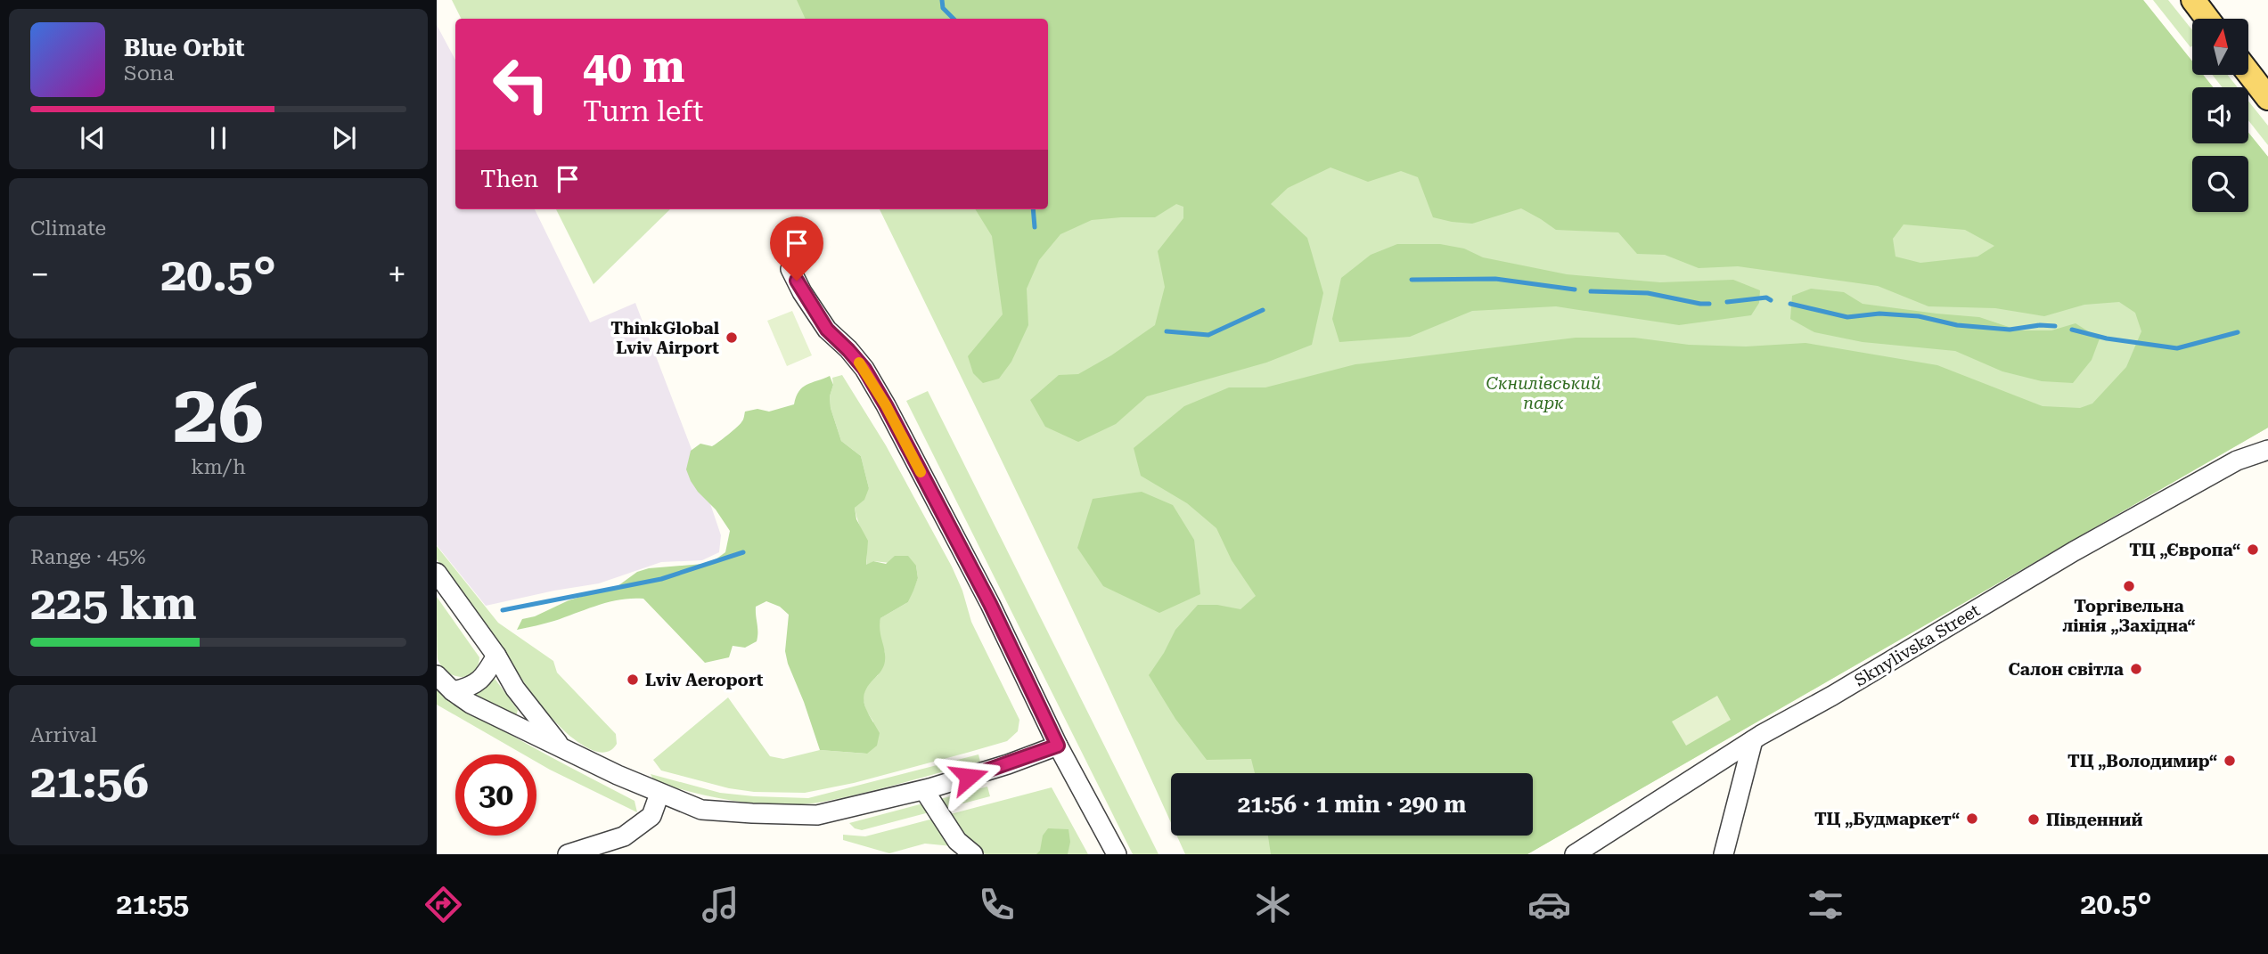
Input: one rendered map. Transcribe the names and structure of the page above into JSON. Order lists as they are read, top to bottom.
{
  "streets": {
    "street": ["Sknylivska Street"]
  },
  "parks": ["Скнилівський парк"],
  "places": [
    "ThinkGlobal Lviv Airport",
    "ТЦ „Європа“",
    "Торгівельна лінія „Західна“",
    "Салон світла",
    "Lviv Aeroport",
    "ТЦ „Володимир“",
    "ТЦ „Будмаркет“",
    "Південний"
  ],
  "north": "top",
  "page": {
    "turn": ["40 m", "Turn left"],
    "song": ["Blue Orbit", "Sona"],
    "then": "Then",
    "tile": [
      "Climate",
      ["26", "km/h"],
      ["Range · 45%", "225 km"],
      ["Arrival", "21:56"]
    ],
    "heat": ["−", "20.5°", "+"],
    "limit": "30",
    "trip": "21:56 · 1 min · 290 m",
    "tabs": ["21:55", "20.5°"]
  }
}
